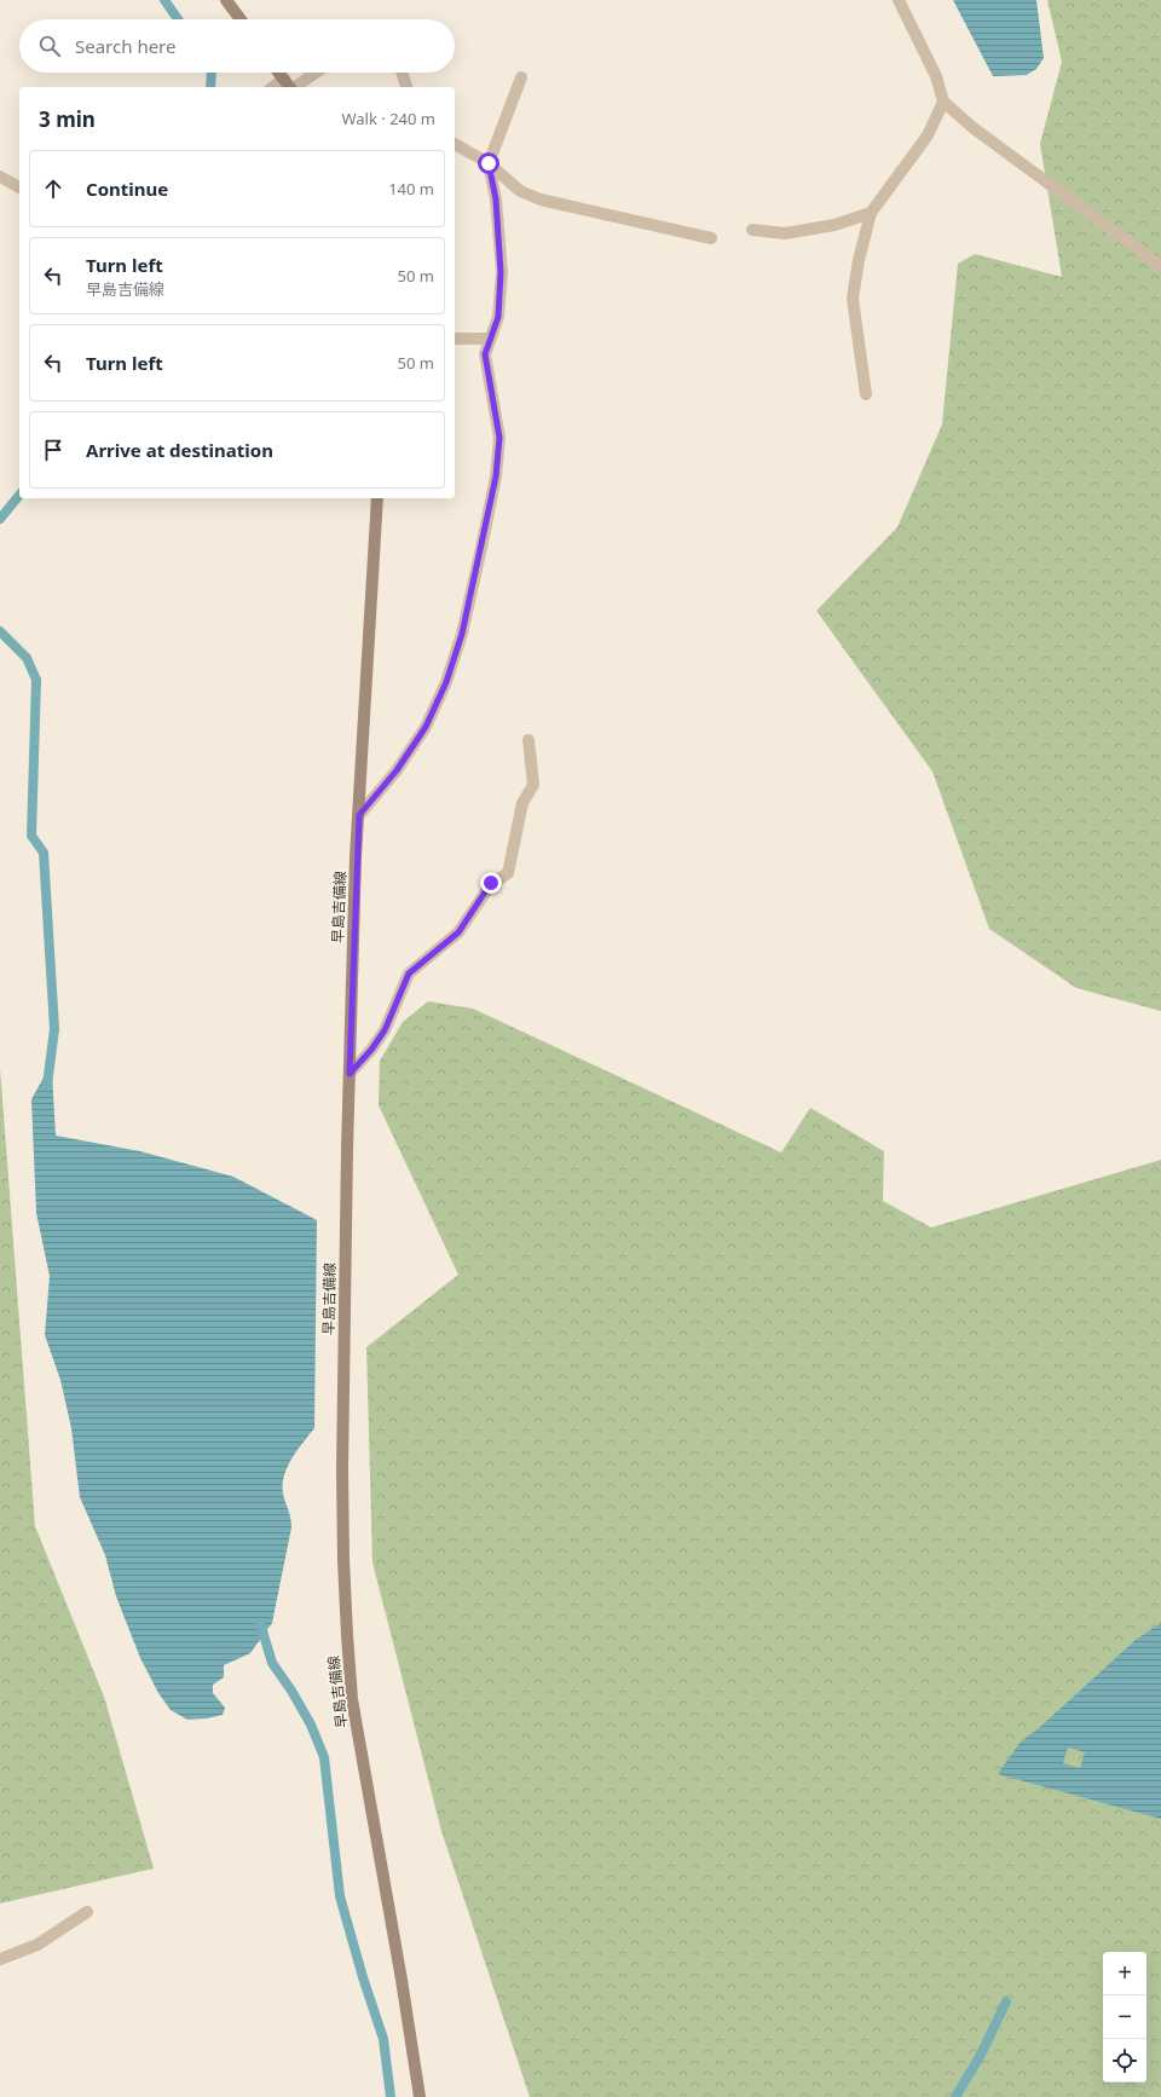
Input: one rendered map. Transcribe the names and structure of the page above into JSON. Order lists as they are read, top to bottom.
{
  "streets": {
    "main road": ["早島吉備線"]
  },
  "page": {
    "search": "Search here",
    "heading": ["3 min", "Walk · 240 m"],
    "list": [
      ["Continue", "140 m"],
      ["Turn left", "早島吉備線", "50 m"],
      ["Turn left", "50 m"],
      "Arrive at destination"
    ],
    "map_buttons": ["+", "−"]
  }
}
